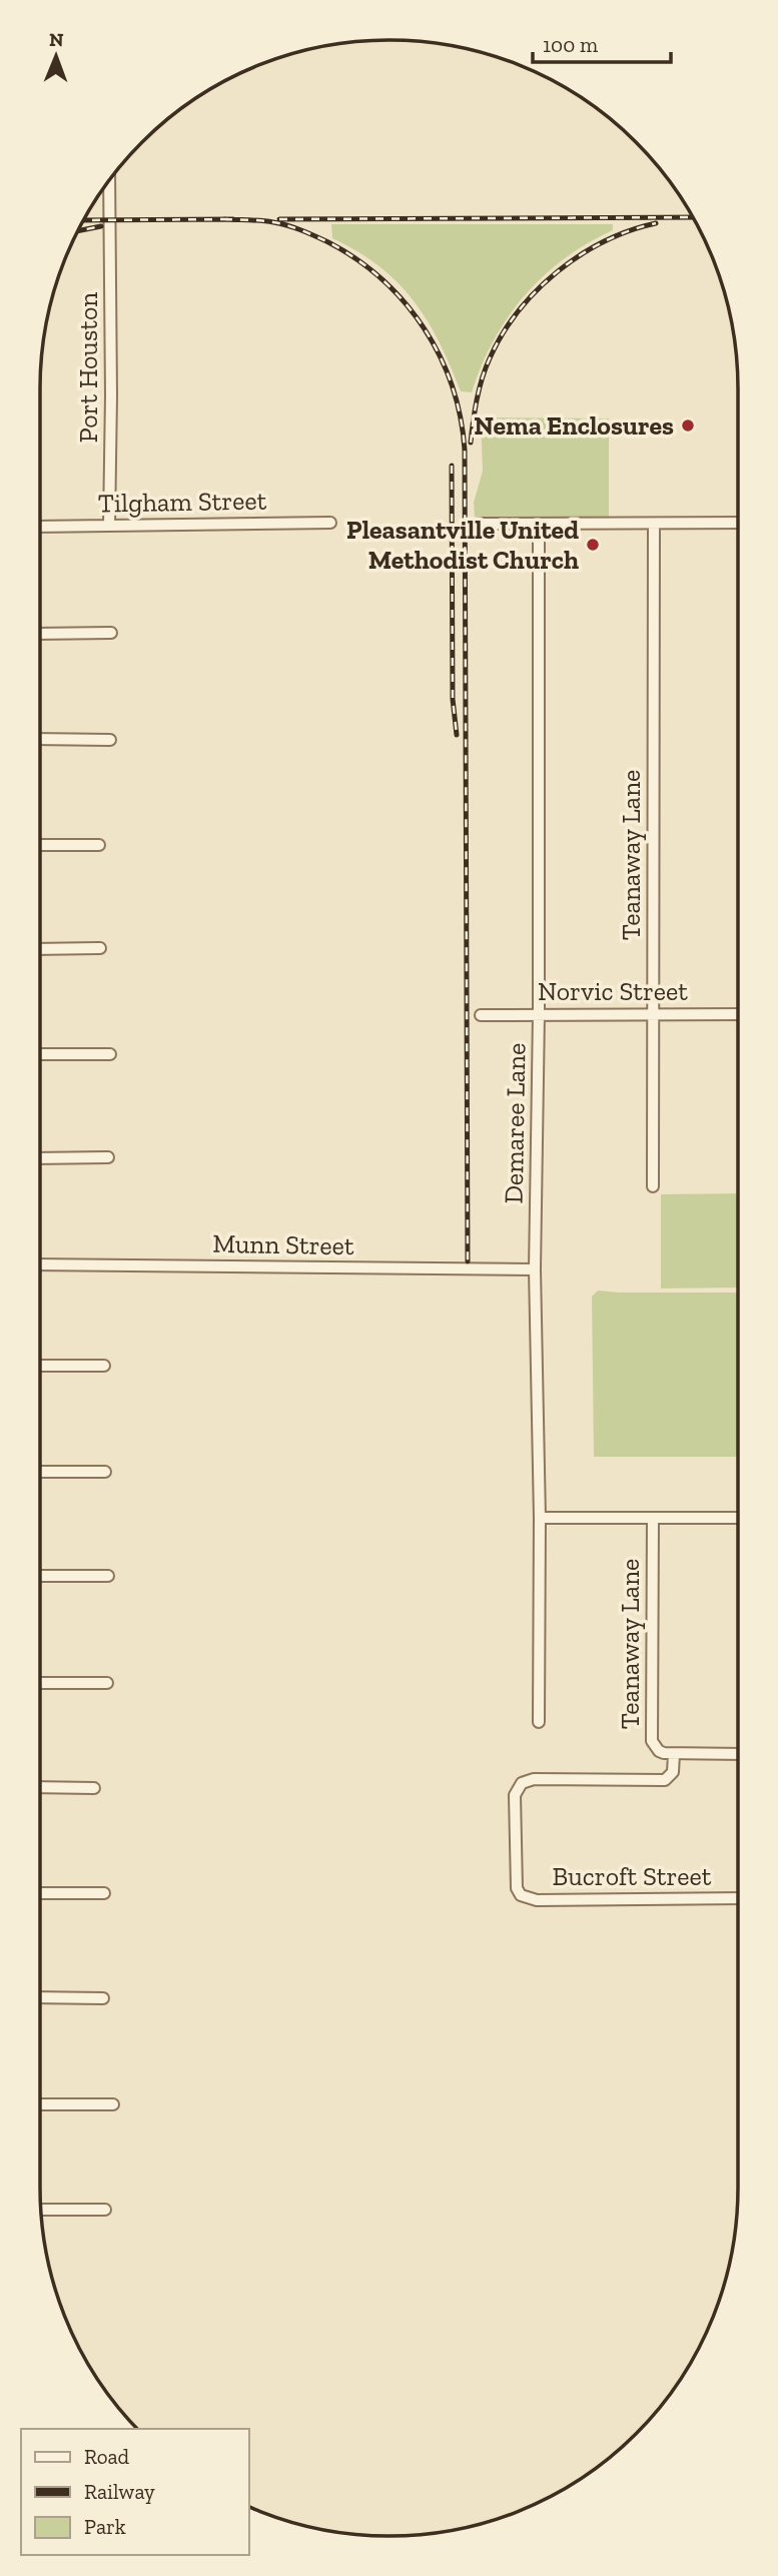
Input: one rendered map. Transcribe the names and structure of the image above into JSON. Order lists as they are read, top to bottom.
{
  "streets": {
    "street": [
      "Port Houston",
      "Tilgham Street",
      "Teanaway Lane",
      "Norvic Street",
      "Demaree Lane",
      "Munn Street",
      "Bucroft Street"
    ]
  },
  "crossings": [
    ["Port Houston", "Tilgham Street"],
    ["Teanaway Lane", "Norvic Street"],
    ["Teanaway Lane", "Bucroft Street"],
    ["Norvic Street", "Demaree Lane"],
    ["Demaree Lane", "Munn Street"]
  ],
  "places": ["Nema Enclosures", "Pleasantville United Methodist Church"],
  "legend": ["Road", "Railway", "Park"],
  "scale_bar": "100 m",
  "north": "top"
}
